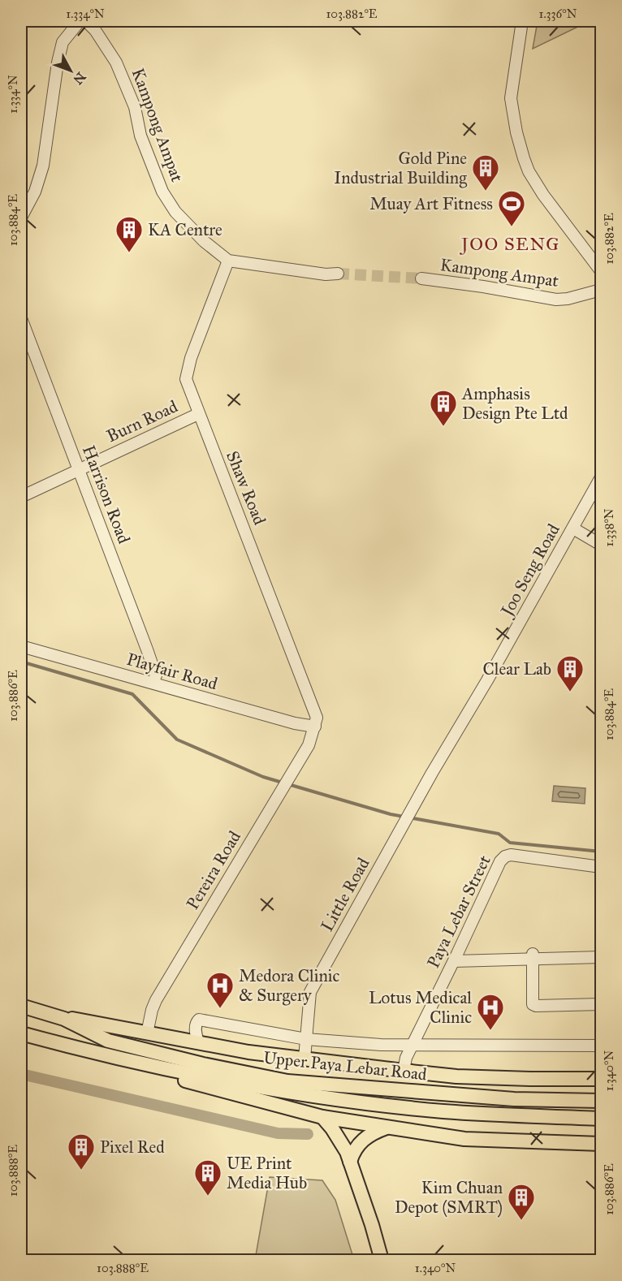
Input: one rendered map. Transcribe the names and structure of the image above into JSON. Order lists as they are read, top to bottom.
{
  "streets": {
    "main road": ["Upper Paya Lebar Road"],
    "street": [
      "Kampong Ampat",
      "Burn Road",
      "Shaw Road",
      "Harrison Road",
      "Joo Seng Road",
      "Playfair Road",
      "Pereira Road",
      "Little Road",
      "Paya Lebar Street"
    ]
  },
  "crossings": [
    ["Kampong Ampat", "Shaw Road"],
    ["Burn Road", "Shaw Road"],
    ["Burn Road", "Harrison Road"],
    ["Shaw Road", "Playfair Road"],
    ["Shaw Road", "Pereira Road"],
    ["Harrison Road", "Playfair Road"],
    ["Joo Seng Road", "Little Road"],
    ["Playfair Road", "Pereira Road"],
    ["Pereira Road", "Upper Paya Lebar Road"],
    ["Little Road", "Upper Paya Lebar Road"],
    ["Paya Lebar Street", "Upper Paya Lebar Road"]
  ],
  "districts": ["JOO SENG"],
  "places": {
    "building": [
      "Gold Pine Industrial Building",
      "KA Centre",
      "Amphasis Design Pte Ltd",
      "Clear Lab",
      "Pixel Red",
      "UE Print Media Hub",
      "Kim Chuan Depot (SMRT)"
    ],
    "sports": ["Muay Art Fitness"],
    "hospital": ["Medora Clinic & Surgery", "Lotus Medical Clinic"]
  },
  "north": "bottom right",
  "coordinates": [
    "1.334°N",
    "103.882°E",
    "1.336°N",
    "103.884°E",
    "1.338°N",
    "103.886°E",
    "1.340°N",
    "103.888°E"
  ]
}
